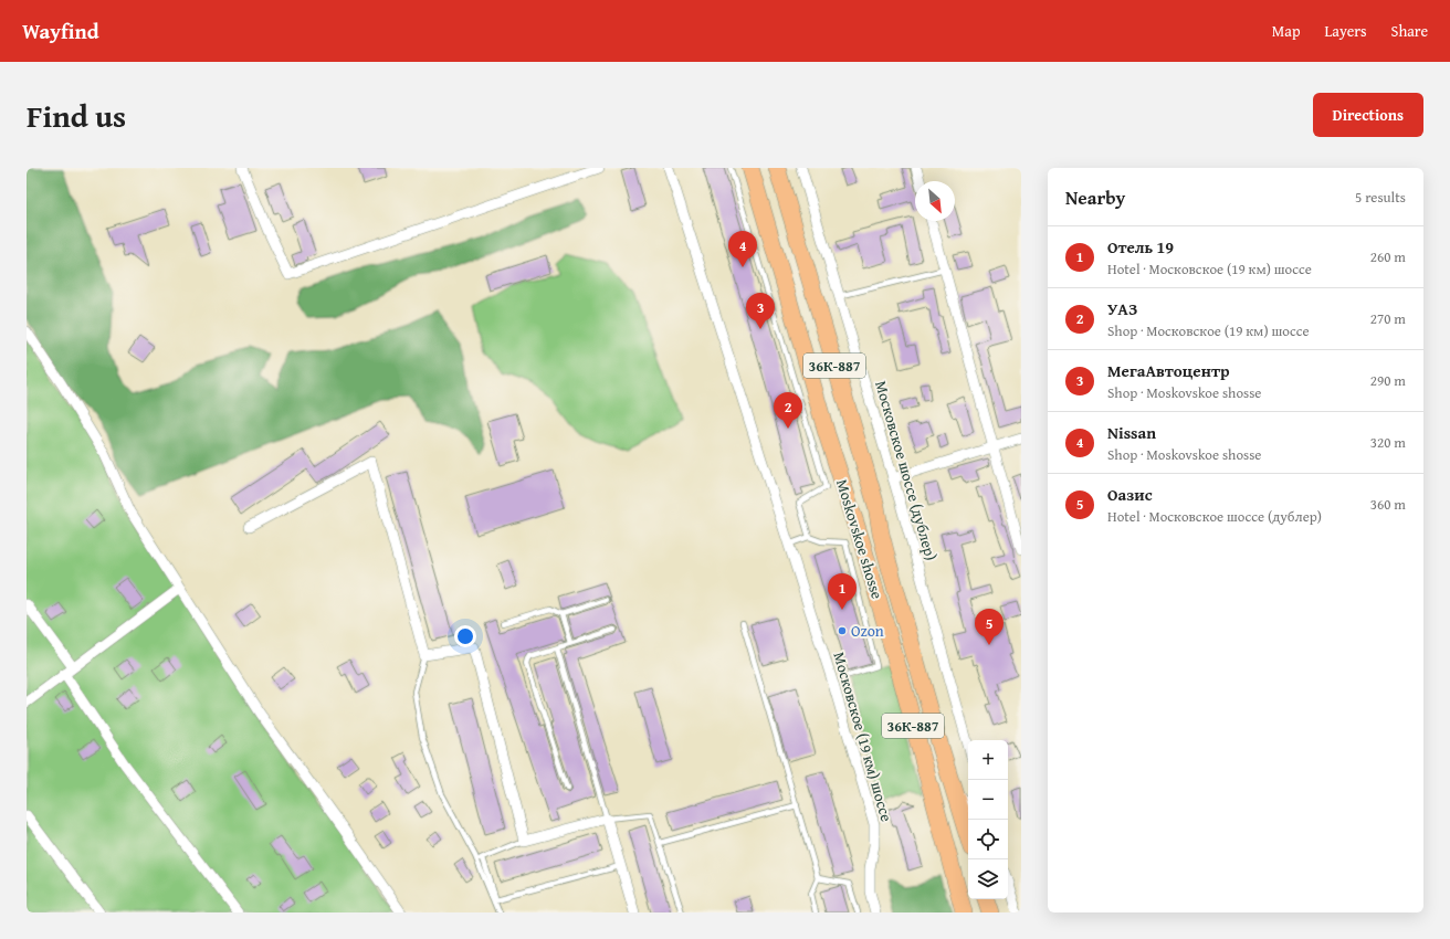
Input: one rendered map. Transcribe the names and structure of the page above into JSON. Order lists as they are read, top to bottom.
{
  "streets": {
    "main road": ["36К-887", "Moskovskoe shosse"],
    "street": ["Московское шоссе (дублер)", "Московское (19 км) шоссе"]
  },
  "places": ["Ozon"],
  "north": "bottom right",
  "page": {
    "header": "Wayfind",
    "nav": ["Map", "Layers", "Share"],
    "title": "Find us",
    "buttons": "Directions",
    "heading": ["Nearby", "5 results"],
    "list": [
      {
        "mark": "1",
        "name": "Отель 19",
        "note": "Hotel · Московское (19 км) шоссе",
        "value": "260 m"
      },
      {
        "mark": "2",
        "name": "УАЗ",
        "note": "Shop · Московское (19 км) шоссе",
        "value": "270 m"
      },
      {
        "mark": "3",
        "name": "МегаАвтоцентр",
        "note": "Shop · Moskovskoe shosse",
        "value": "290 m"
      },
      {
        "mark": "4",
        "name": "Nissan",
        "note": "Shop · Moskovskoe shosse",
        "value": "320 m"
      },
      {
        "mark": "5",
        "name": "Оазис",
        "note": "Hotel · Московское шоссе (дублер)",
        "value": "360 m"
      }
    ],
    "pins": [
      "4",
      "3",
      "2",
      "1",
      "5"
    ],
    "map_buttons": ["+", "−"]
  }
}
